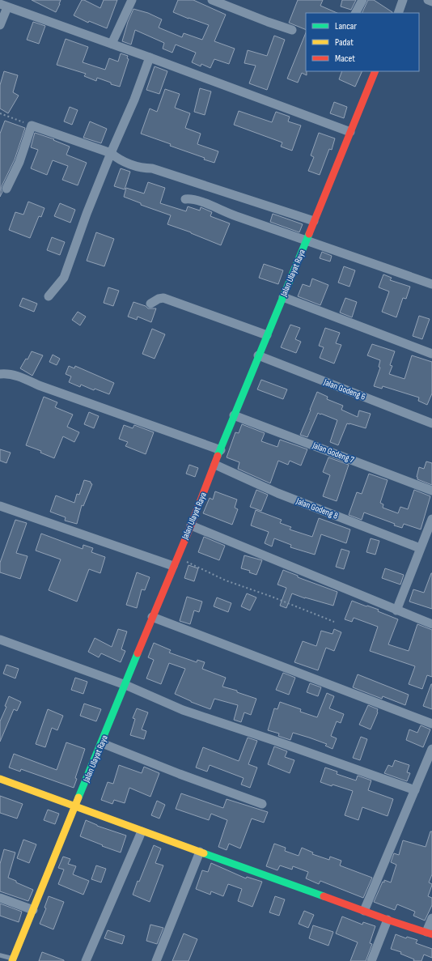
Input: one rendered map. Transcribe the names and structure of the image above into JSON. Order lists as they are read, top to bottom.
{
  "streets": {
    "street": [
      "Jalan Ulayat Raya",
      "Jalan Godeng 6",
      "Jalan Godeng 7",
      "Jalan Godeng 8"
    ]
  },
  "crossings": [
    ["Jalan Ulayat Raya", "Jalan Godeng 6"],
    ["Jalan Ulayat Raya", "Jalan Godeng 7"],
    ["Jalan Ulayat Raya", "Jalan Godeng 8"]
  ],
  "legend": ["Lancar", "Padat", "Macet"]
}
